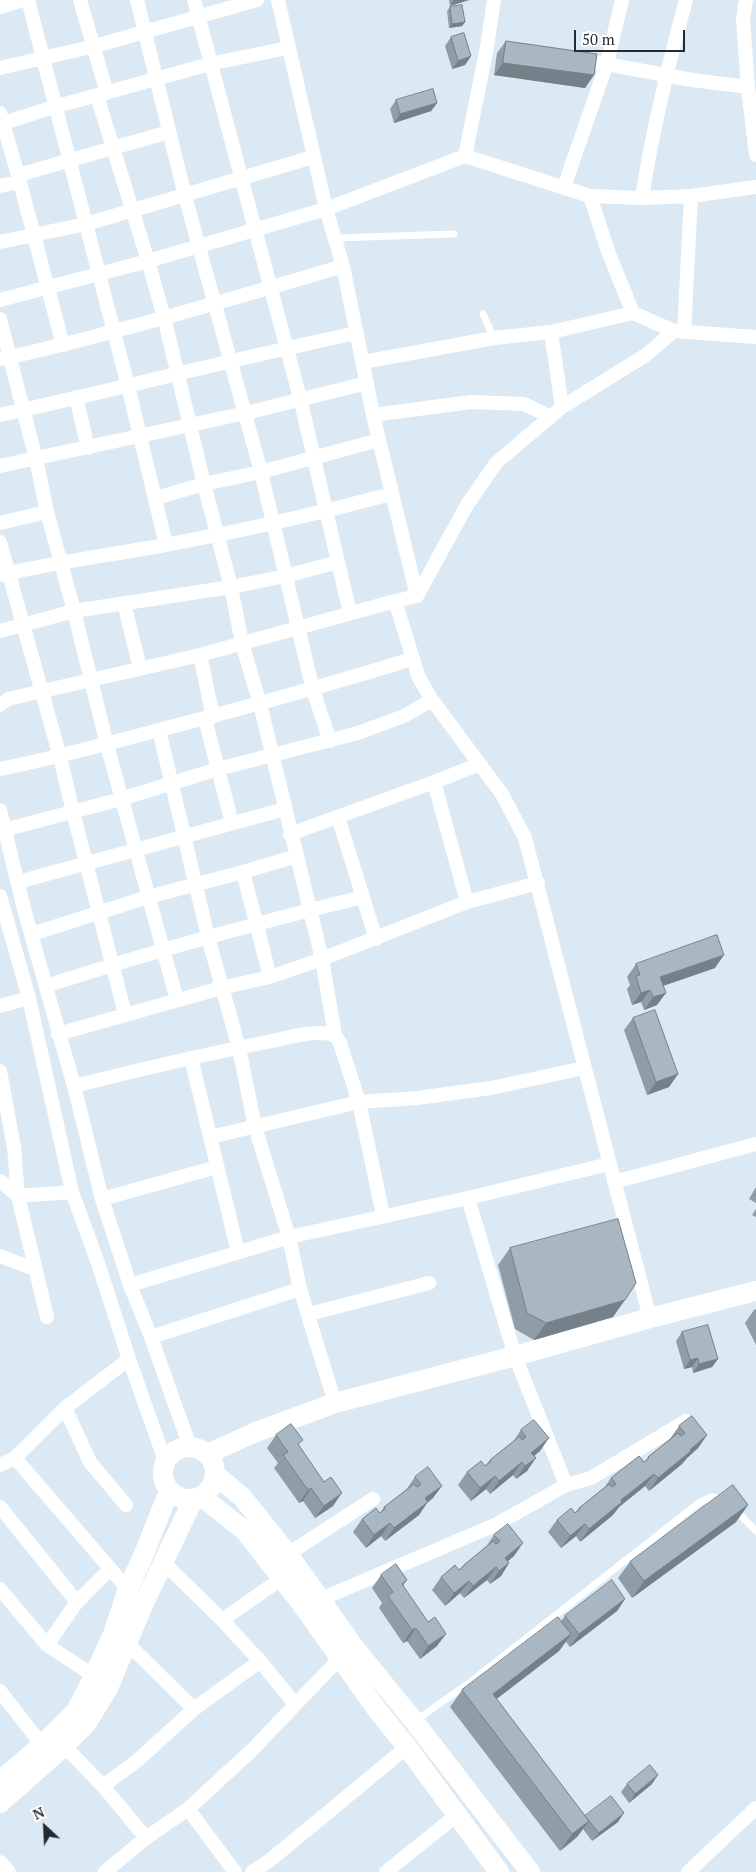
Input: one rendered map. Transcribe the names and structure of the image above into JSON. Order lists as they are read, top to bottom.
{
  "scale_bar": "50 m",
  "north": "top left"
}
